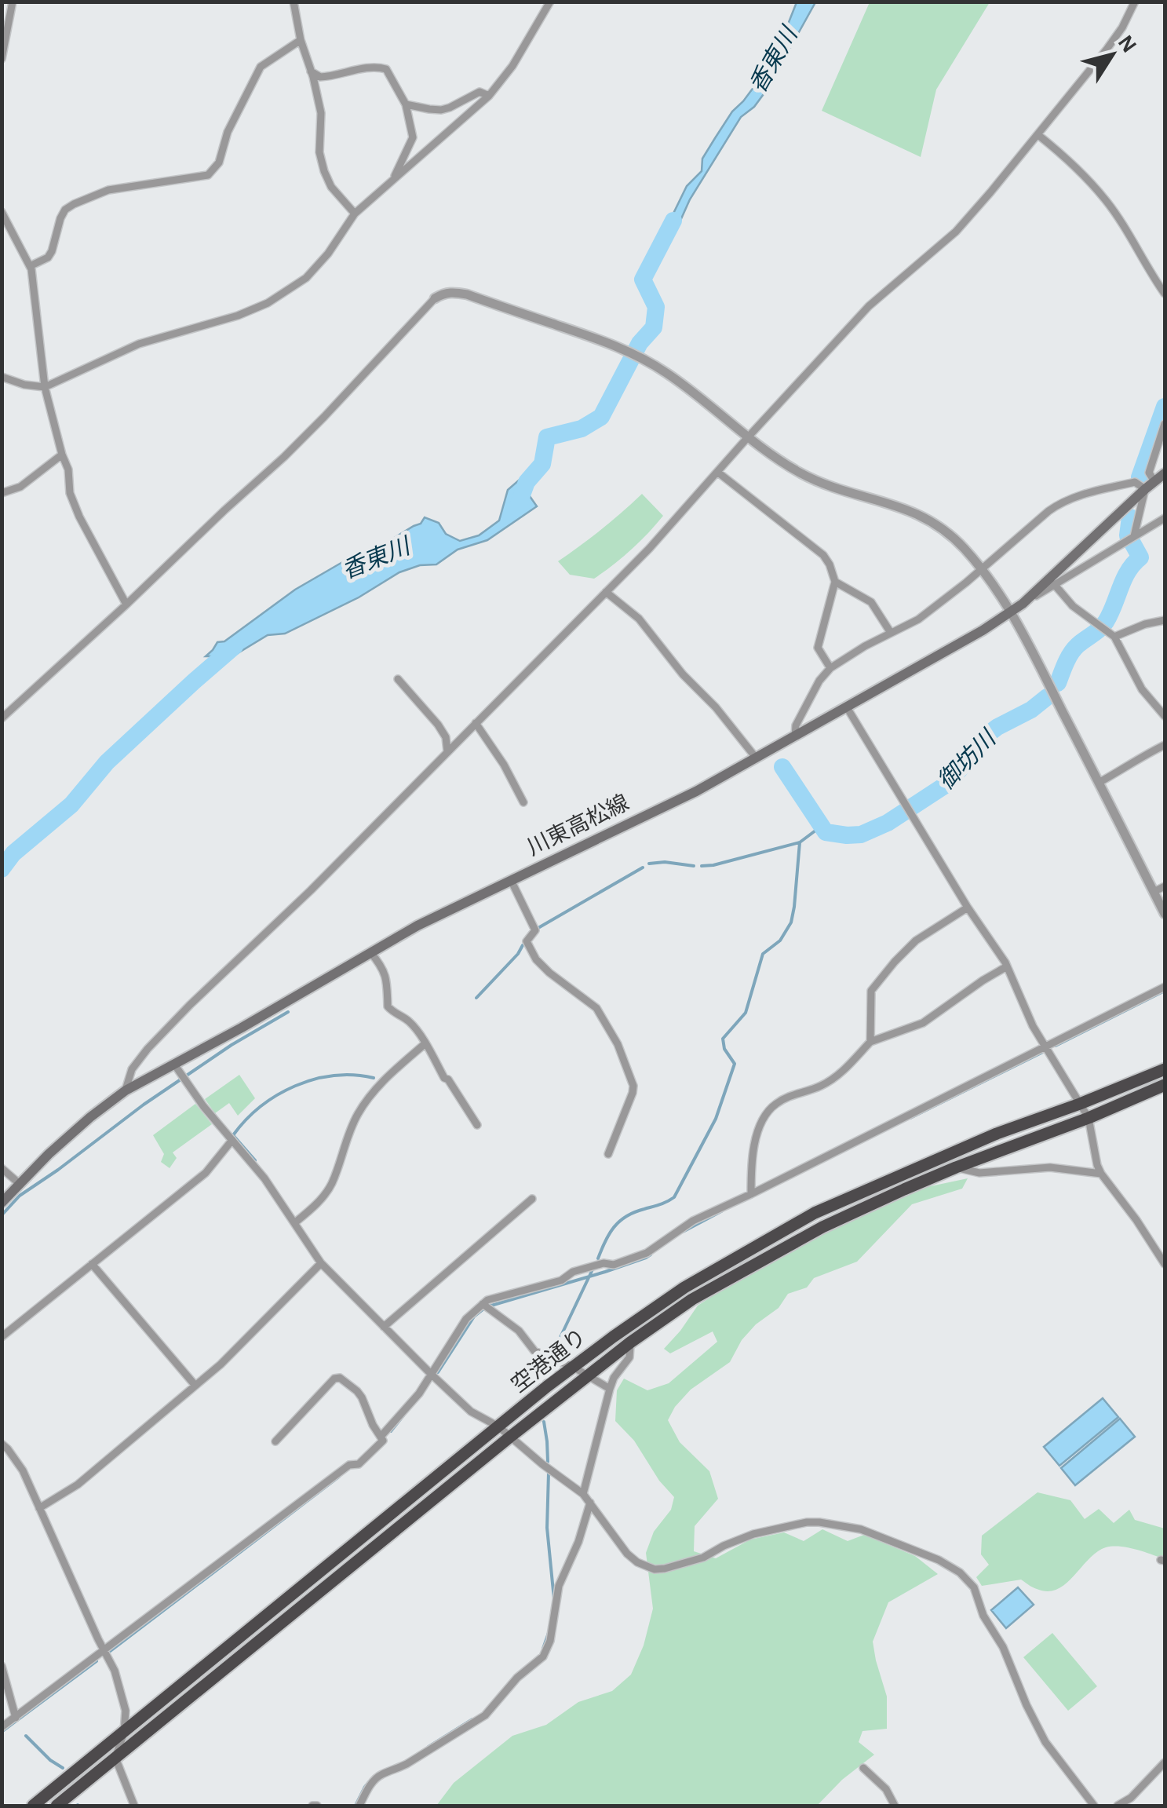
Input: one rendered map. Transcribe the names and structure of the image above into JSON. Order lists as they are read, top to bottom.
{
  "streets": {
    "highway": ["空港通り"],
    "main road": ["川東高松線"]
  },
  "water": ["香東川", "御坊川"],
  "north": "top right"
}
